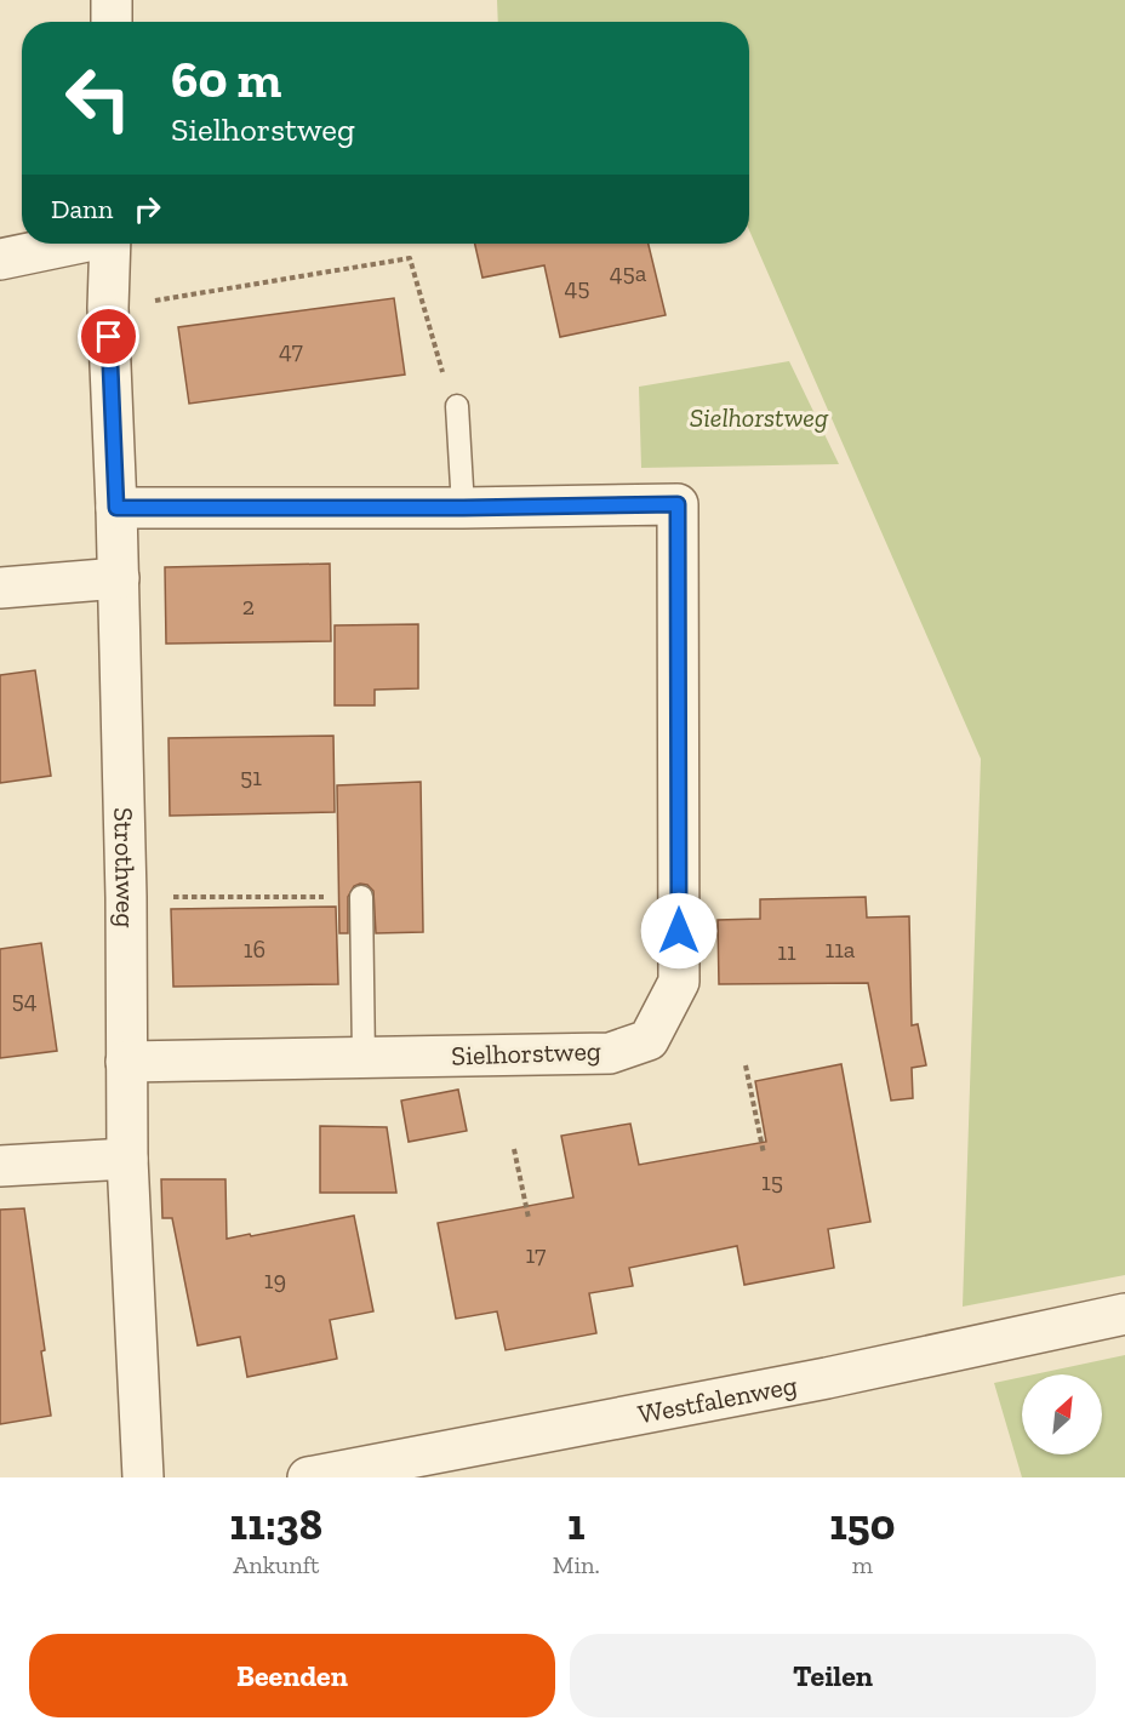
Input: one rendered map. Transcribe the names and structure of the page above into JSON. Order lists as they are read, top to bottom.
{
  "streets": {
    "street": ["Strothweg", "Sielhorstweg", "Westfalenweg"]
  },
  "crossings": [
    ["Strothweg", "Sielhorstweg"]
  ],
  "parks": ["Sielhorstweg"],
  "house_numbers": [
    "45a",
    "45",
    "47",
    "2",
    "51",
    "16",
    "11a",
    "11",
    "54",
    "15",
    "17",
    "19"
  ],
  "north": "top right",
  "page": {
    "turn": ["60 m", "Sielhorstweg"],
    "then": "Dann",
    "eta": [
      "11:38",
      "Ankunft",
      "1",
      "Min.",
      "150",
      "m"
    ],
    "buttons": ["Beenden", "Teilen"]
  }
}
